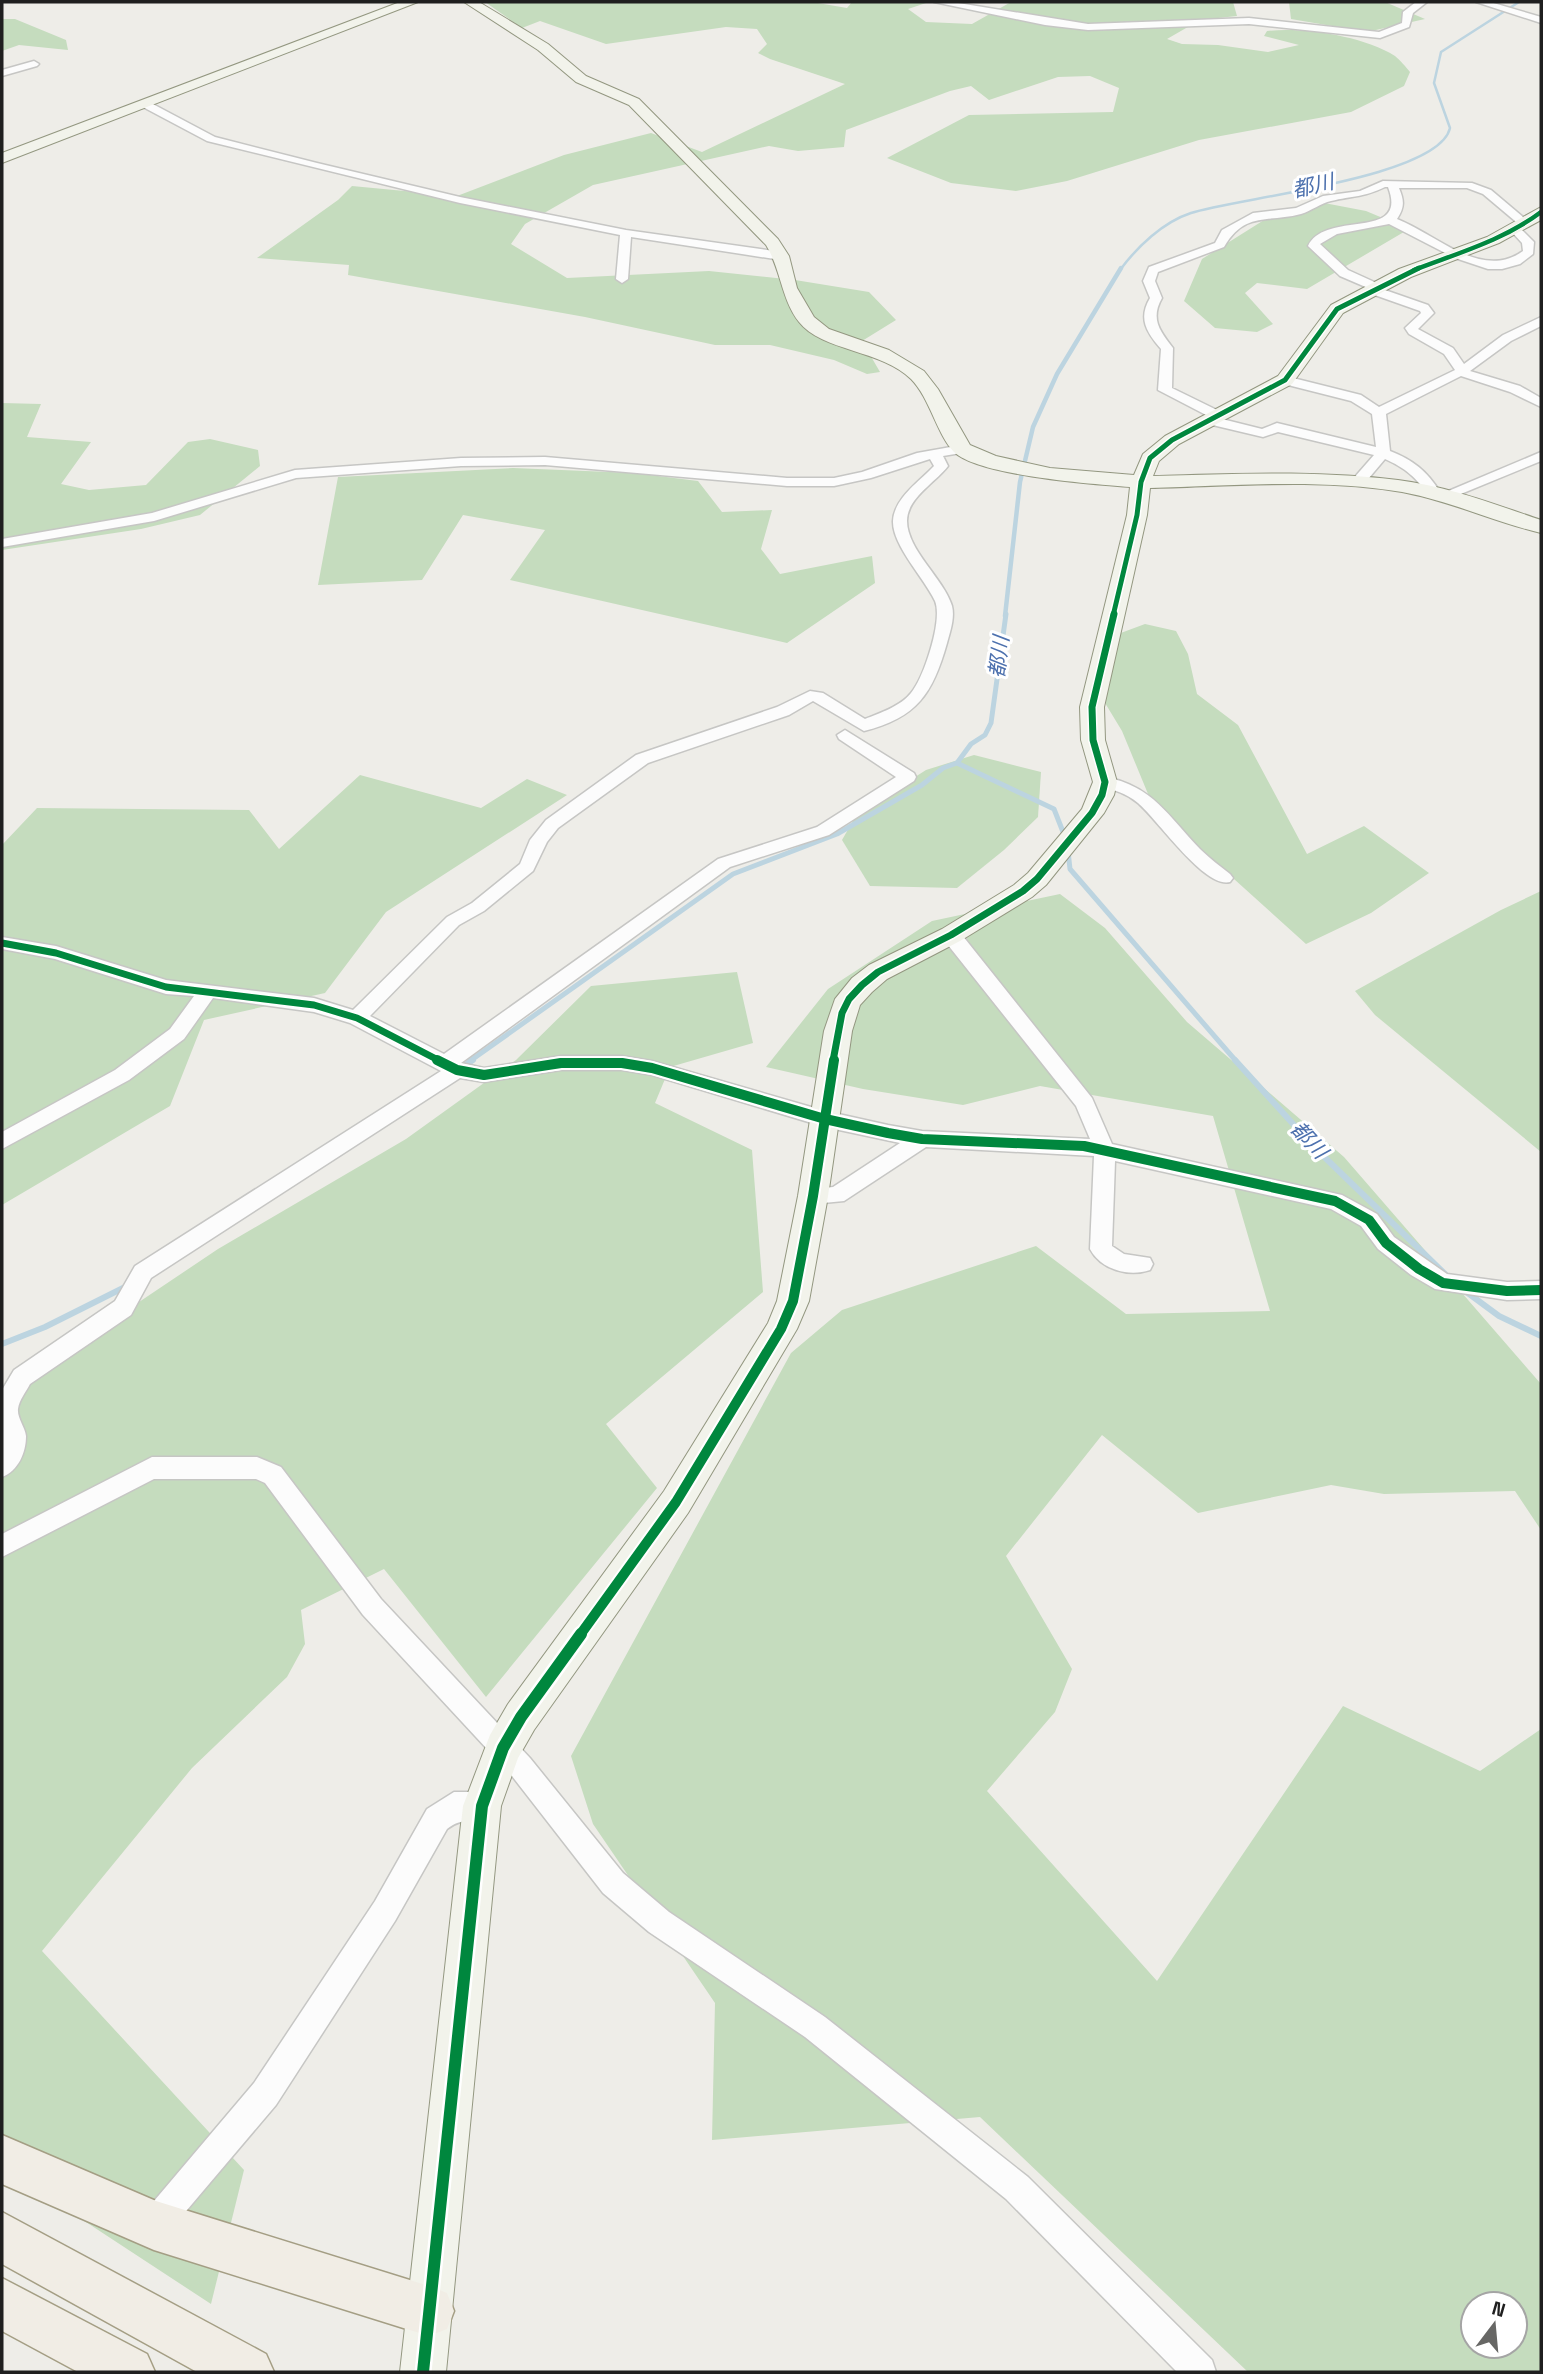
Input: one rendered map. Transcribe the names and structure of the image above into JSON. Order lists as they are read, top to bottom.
{
  "water": ["都川"],
  "north": "top"
}
